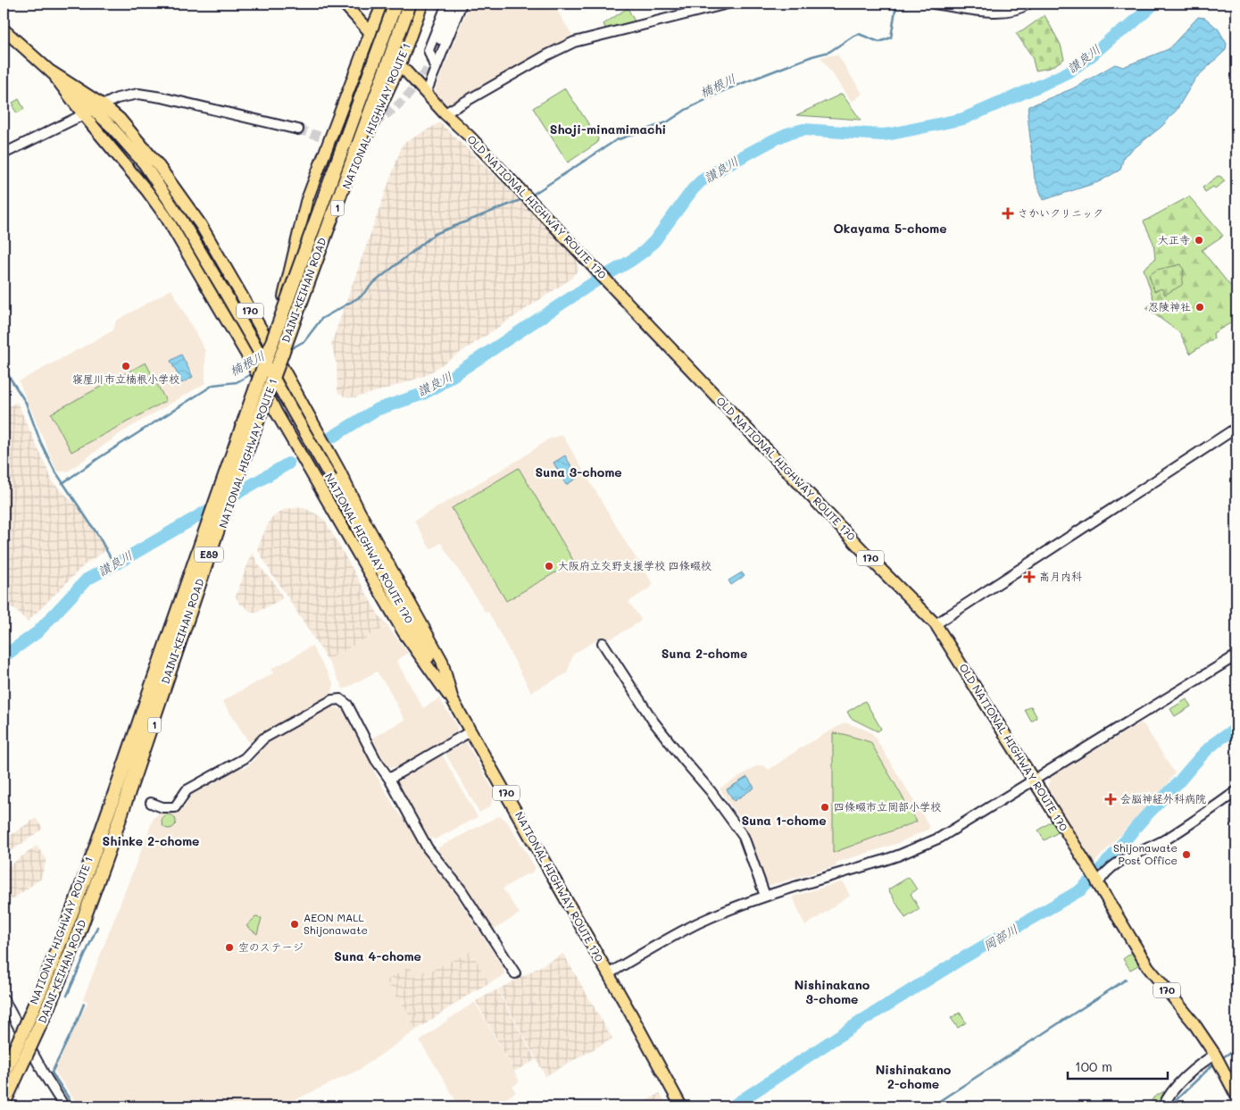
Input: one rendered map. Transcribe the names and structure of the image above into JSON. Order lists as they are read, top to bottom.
{
  "streets": {
    "highway": [
      "NATIONAL HIGHWAY ROUTE 1",
      "OLD NATIONAL HIGHWAY ROUTE 170",
      "1",
      "DAINI-KEIHAN ROAD",
      "170",
      "NATIONAL HIGHWAY ROUTE 170",
      "E89"
    ]
  },
  "crossings": [
    ["NATIONAL HIGHWAY ROUTE 1", "OLD NATIONAL HIGHWAY ROUTE 170"],
    ["NATIONAL HIGHWAY ROUTE 1", "DAINI-KEIHAN ROAD"],
    ["NATIONAL HIGHWAY ROUTE 1", "170"],
    ["170", "NATIONAL HIGHWAY ROUTE 170"]
  ],
  "districts": [
    "Shoji-minamimachi",
    "Okayama 5-chome",
    "Suna 3-chome",
    "Suna 2-chome",
    "Suna 1-chome",
    "Shinke 2-chome",
    "Suna 4-chome",
    "Nishinakano 3-chome",
    "Nishinakano 2-chome"
  ],
  "water": ["讃良川", "楠根川", "岡部川"],
  "places": {
    "health": ["さかいクリニック", "高月内科", "会脳神経外科病院"],
    "other": [
      "大正寺",
      "忍陵神社",
      "寝屋川市立楠根小学校",
      "大阪府立交野支援学校 四條畷校",
      "四條畷市立岡部小学校",
      "Shijonawate Post Office",
      "AEON MALL Shijonawate",
      "空のステージ"
    ]
  },
  "scale_bar": "100 m"
}
